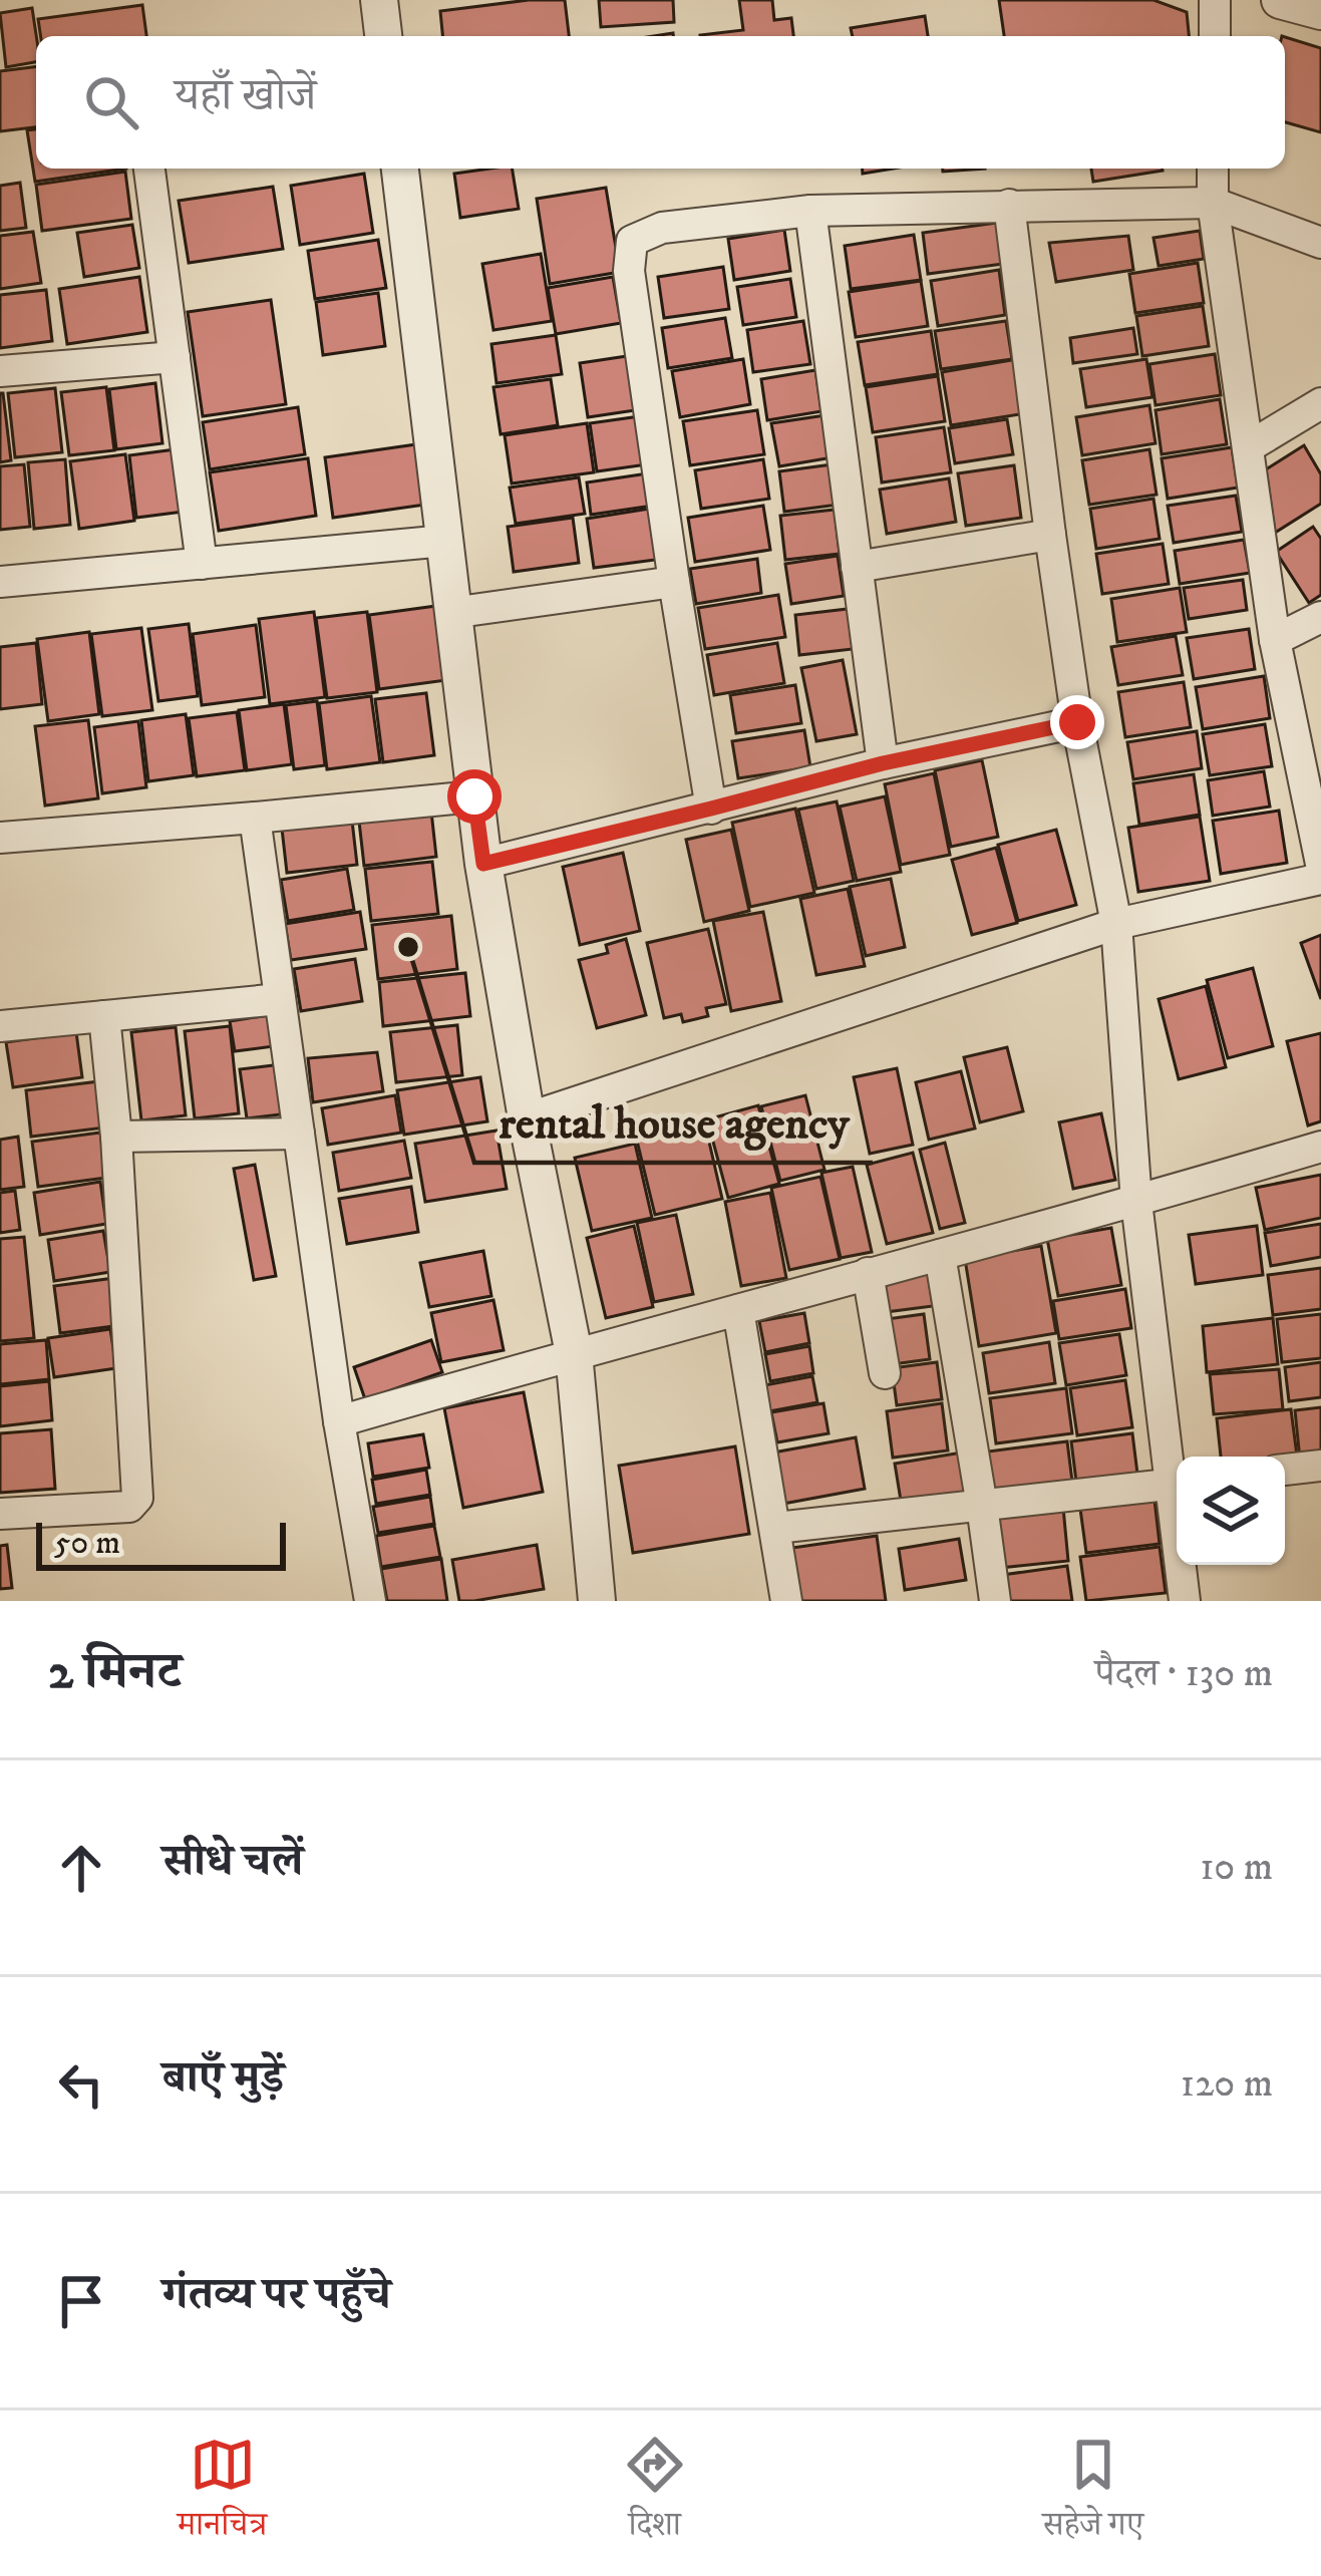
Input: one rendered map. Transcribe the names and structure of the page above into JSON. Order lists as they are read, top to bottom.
{
  "places": ["rental house agency"],
  "scale_bar": "50 m",
  "page": {
    "search": "यहाँ खोजें",
    "scale": "50 m",
    "heading": ["2 मिनट", "पैदल · 130 m"],
    "list": [
      ["सीधे चलें", "10 m"],
      ["बाएँ मुड़ें", "120 m"],
      "गंतव्य पर पहुँचे"
    ],
    "nav": ["मानचित्र", "दिशा", "सहेजे गए"]
  }
}
